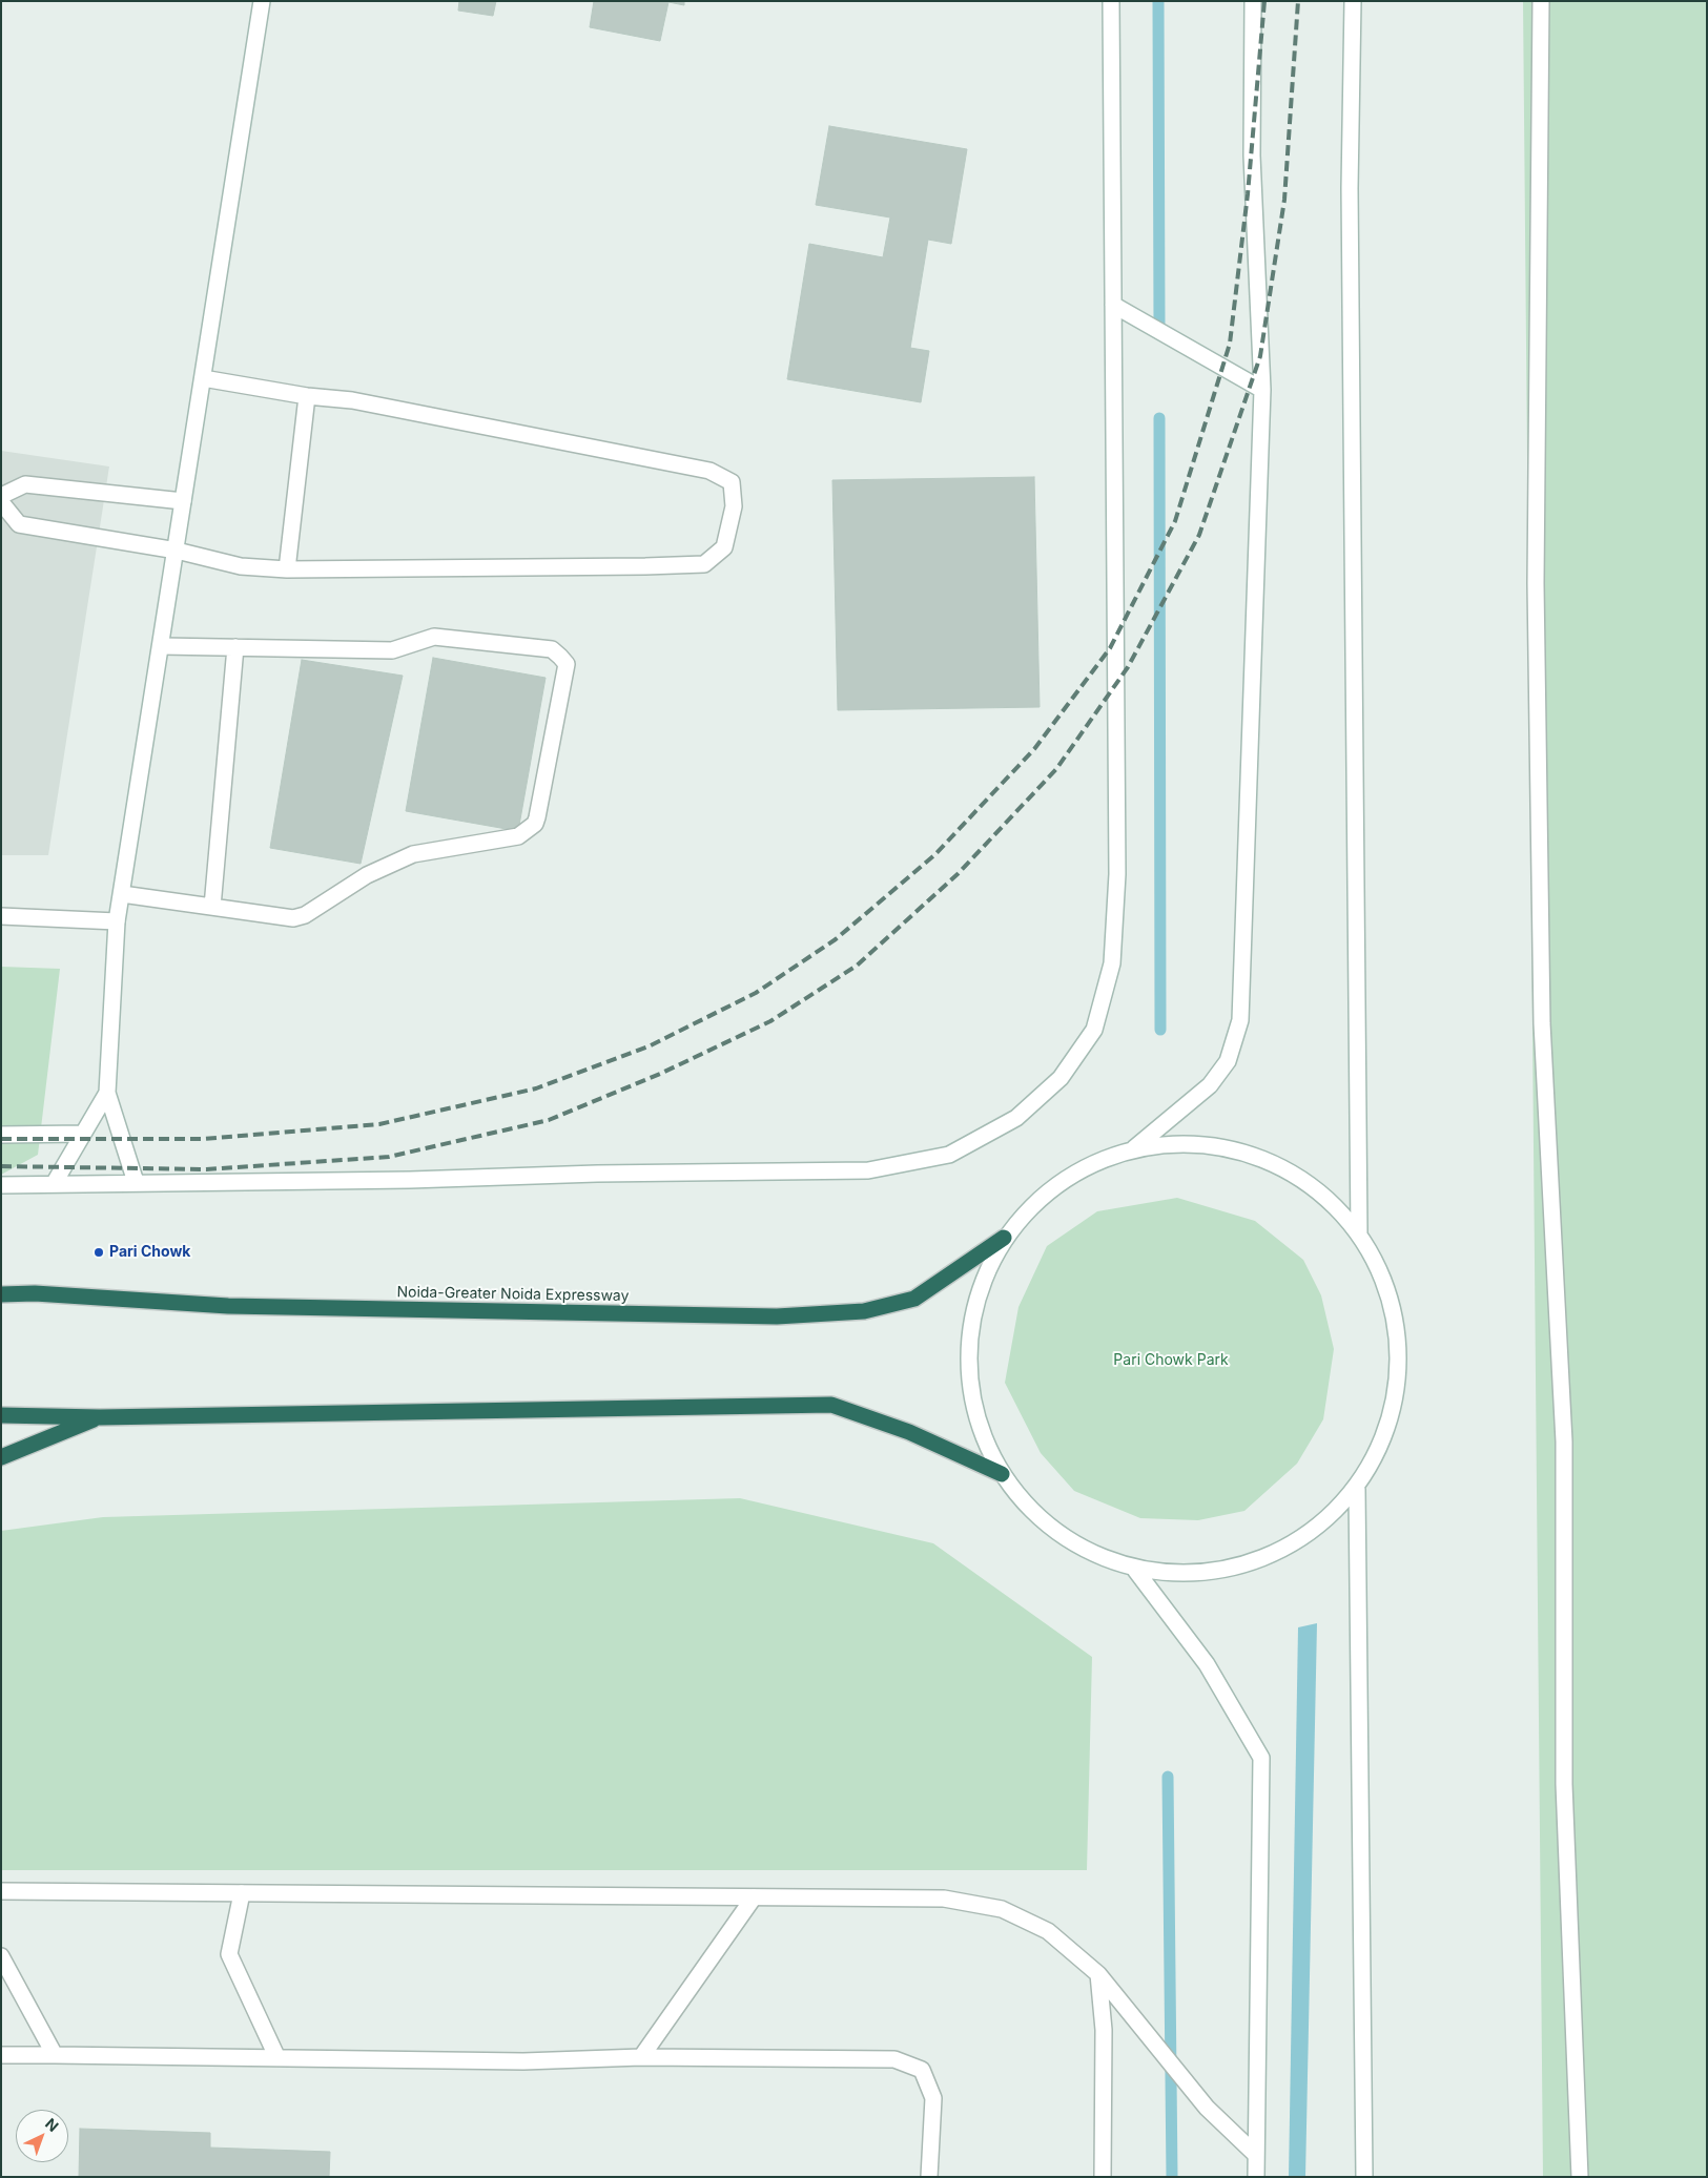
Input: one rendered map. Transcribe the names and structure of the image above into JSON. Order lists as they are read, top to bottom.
{
  "streets": {
    "highway": ["Noida-Greater Noida Expressway"]
  },
  "parks": ["Pari Chowk Park"],
  "places": ["Pari Chowk"],
  "north": "top right"
}
